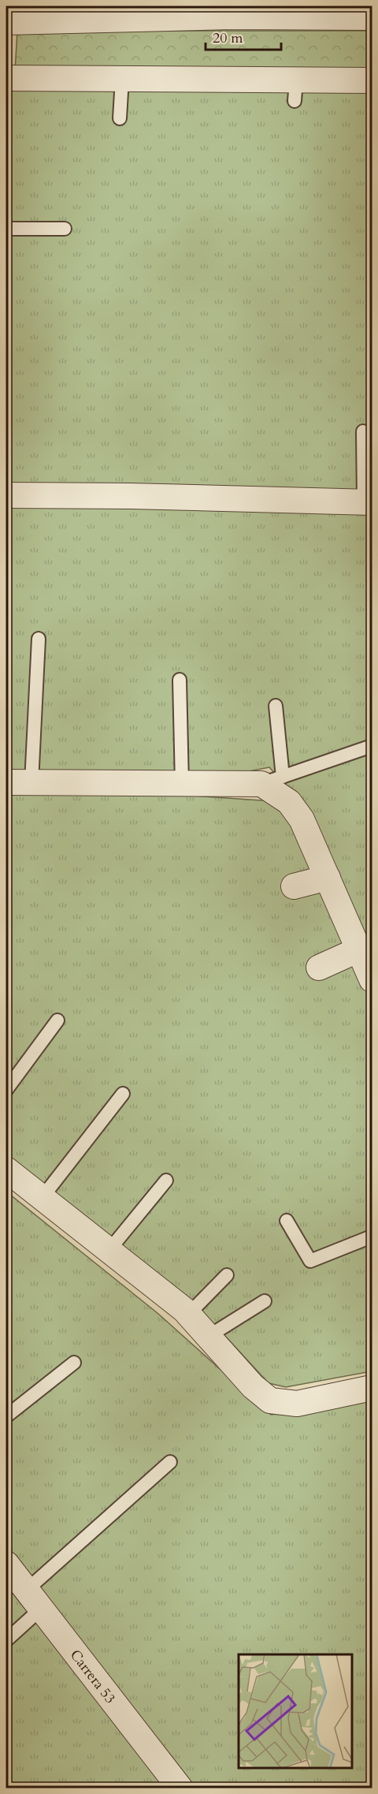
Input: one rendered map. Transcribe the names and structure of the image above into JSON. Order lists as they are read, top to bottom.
{
  "streets": {
    "street": ["Carrera 53"]
  },
  "scale_bar": "20 m"
}
